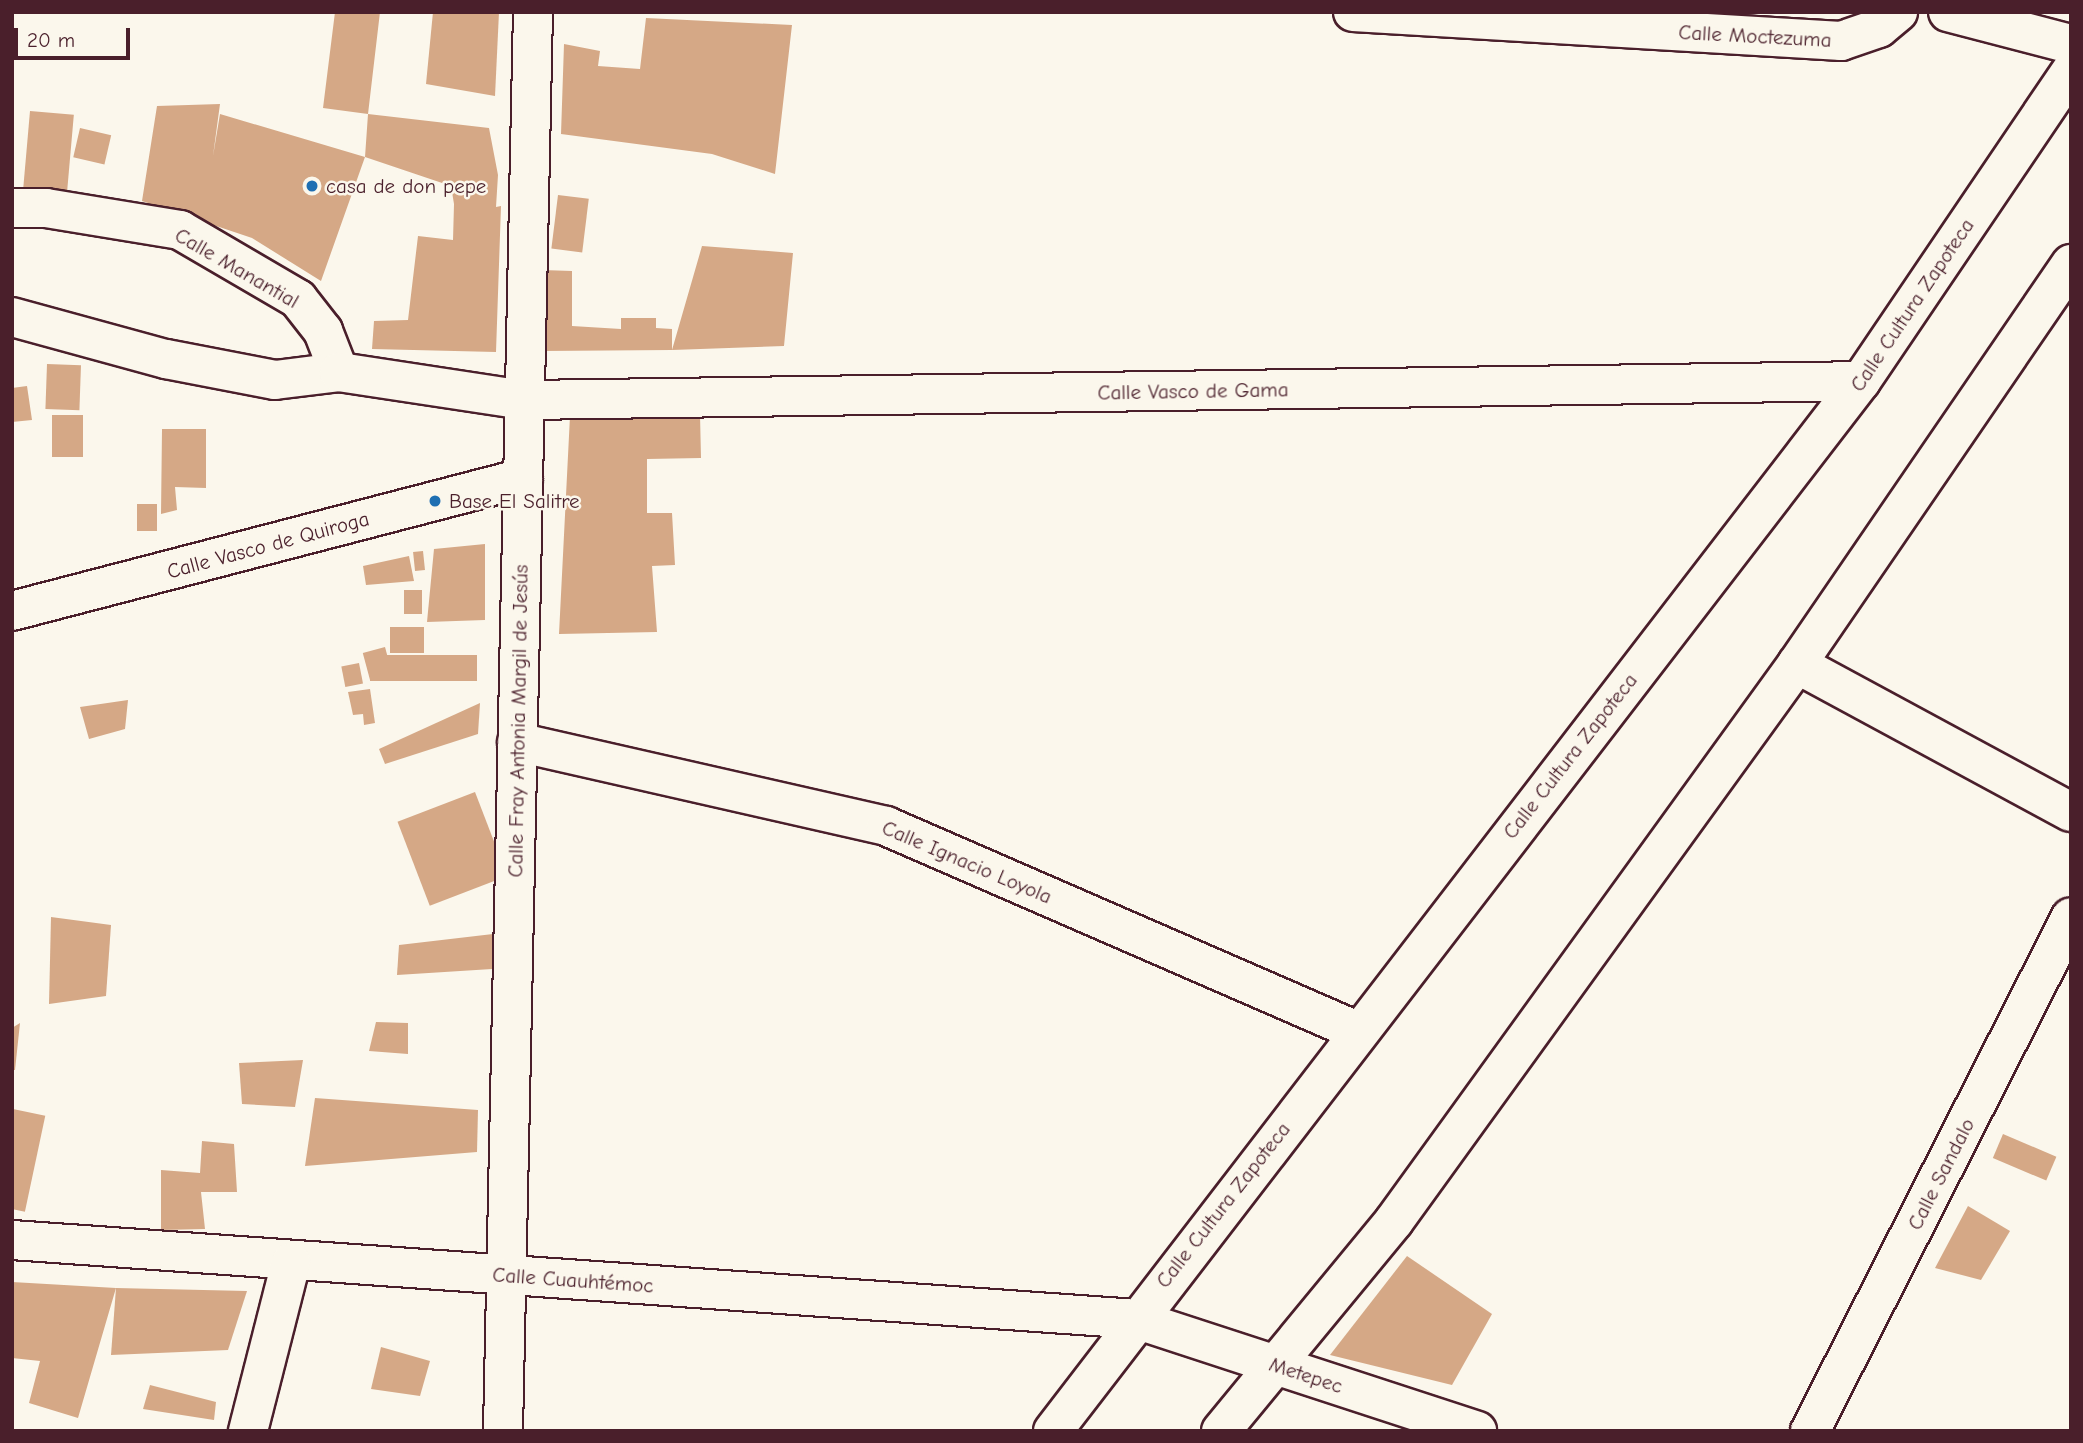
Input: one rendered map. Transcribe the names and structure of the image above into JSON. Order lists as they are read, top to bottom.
{
  "streets": {
    "street": [
      "Calle Moctezuma",
      "Calle Manantial",
      "Calle Cultura Zapoteca",
      "Calle Vasco de Gama",
      "Calle Vasco de Quiroga",
      "Calle Fray Antonia Margil de Jesús",
      "Calle Ignacio Loyola",
      "Calle Sandalo",
      "Calle Cuauhtémoc",
      "Metepec"
    ]
  },
  "crossings": [
    ["Calle Cultura Zapoteca", "Calle Vasco de Gama"],
    ["Calle Cultura Zapoteca", "Calle Ignacio Loyola"],
    ["Calle Cultura Zapoteca", "Calle Cuauhtémoc"],
    ["Calle Cultura Zapoteca", "Metepec"],
    ["Calle Vasco de Gama", "Calle Fray Antonia Margil de Jesús"],
    ["Calle Vasco de Quiroga", "Calle Fray Antonia Margil de Jesús"],
    ["Calle Fray Antonia Margil de Jesús", "Calle Ignacio Loyola"],
    ["Calle Fray Antonia Margil de Jesús", "Calle Cuauhtémoc"],
    ["Calle Cuauhtémoc", "Metepec"]
  ],
  "places": ["casa de don pepe", "Base El Salitre"],
  "scale_bar": "20 m"
}
